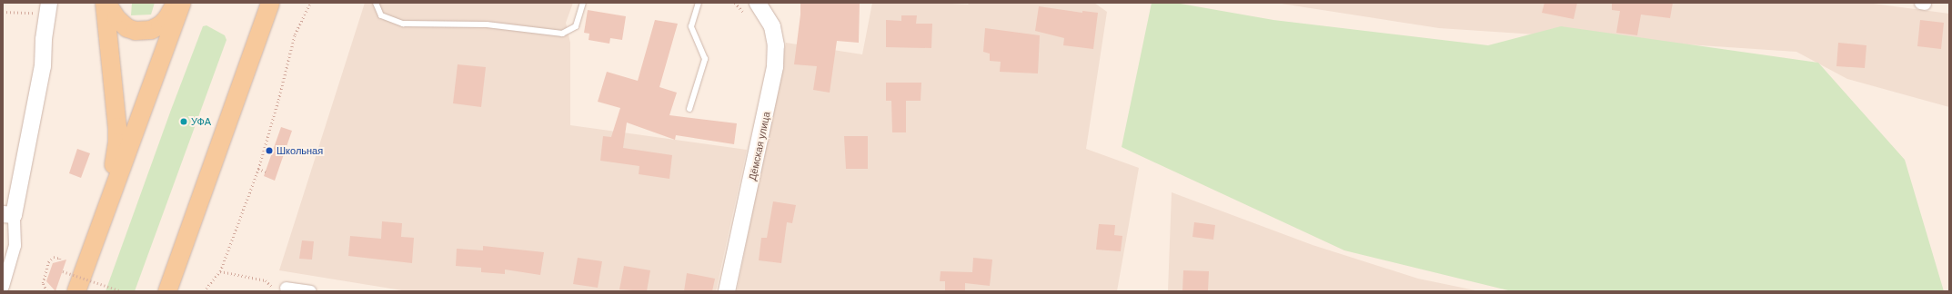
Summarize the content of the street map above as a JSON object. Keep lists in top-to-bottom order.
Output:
{
  "streets": {
    "street": ["Дёмская улица"]
  },
  "places": ["УФА", "Школьная"]
}
